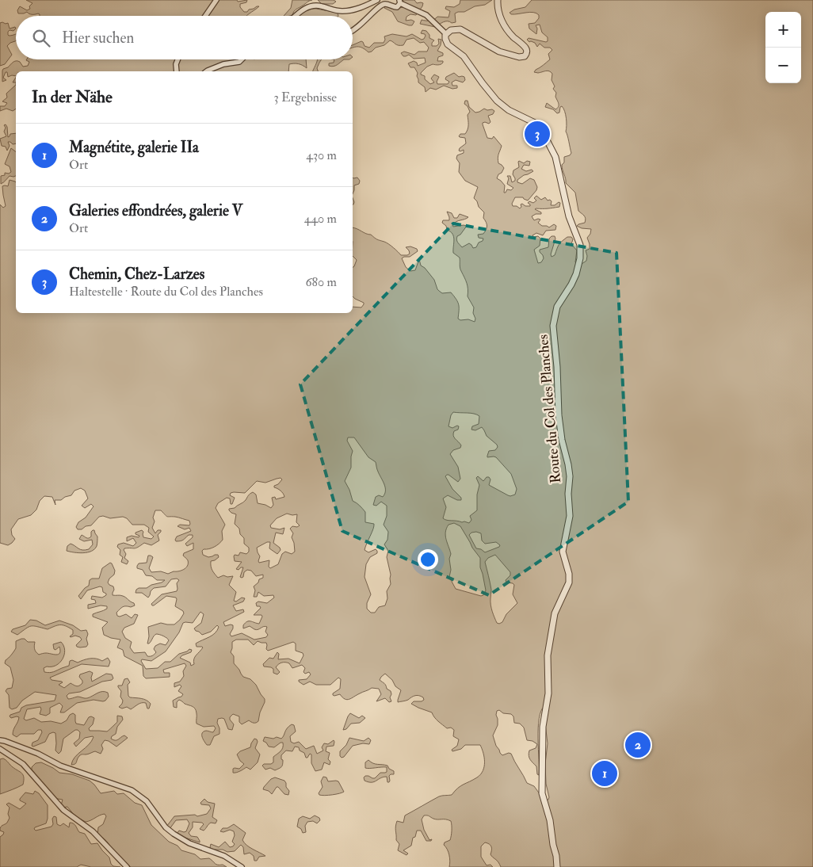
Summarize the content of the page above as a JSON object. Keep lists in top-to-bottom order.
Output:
{
  "streets": {
    "street": ["Route du Col des Planches"]
  },
  "page": {
    "map_buttons": ["+", "−"],
    "search": "Hier suchen",
    "heading": ["In der Nähe", "3 Ergebnisse"],
    "pins": ["3", "2", "1"],
    "list": [
      {
        "mark": "1",
        "name": "Magnétite, galerie IIa",
        "note": "Ort",
        "value": "430 m"
      },
      {
        "mark": "2",
        "name": "Galeries effondrées, galerie V",
        "note": "Ort",
        "value": "440 m"
      },
      {
        "mark": "3",
        "name": "Chemin, Chez-Larzes",
        "note": "Haltestelle · Route du Col des Planches",
        "value": "680 m"
      }
    ]
  }
}
